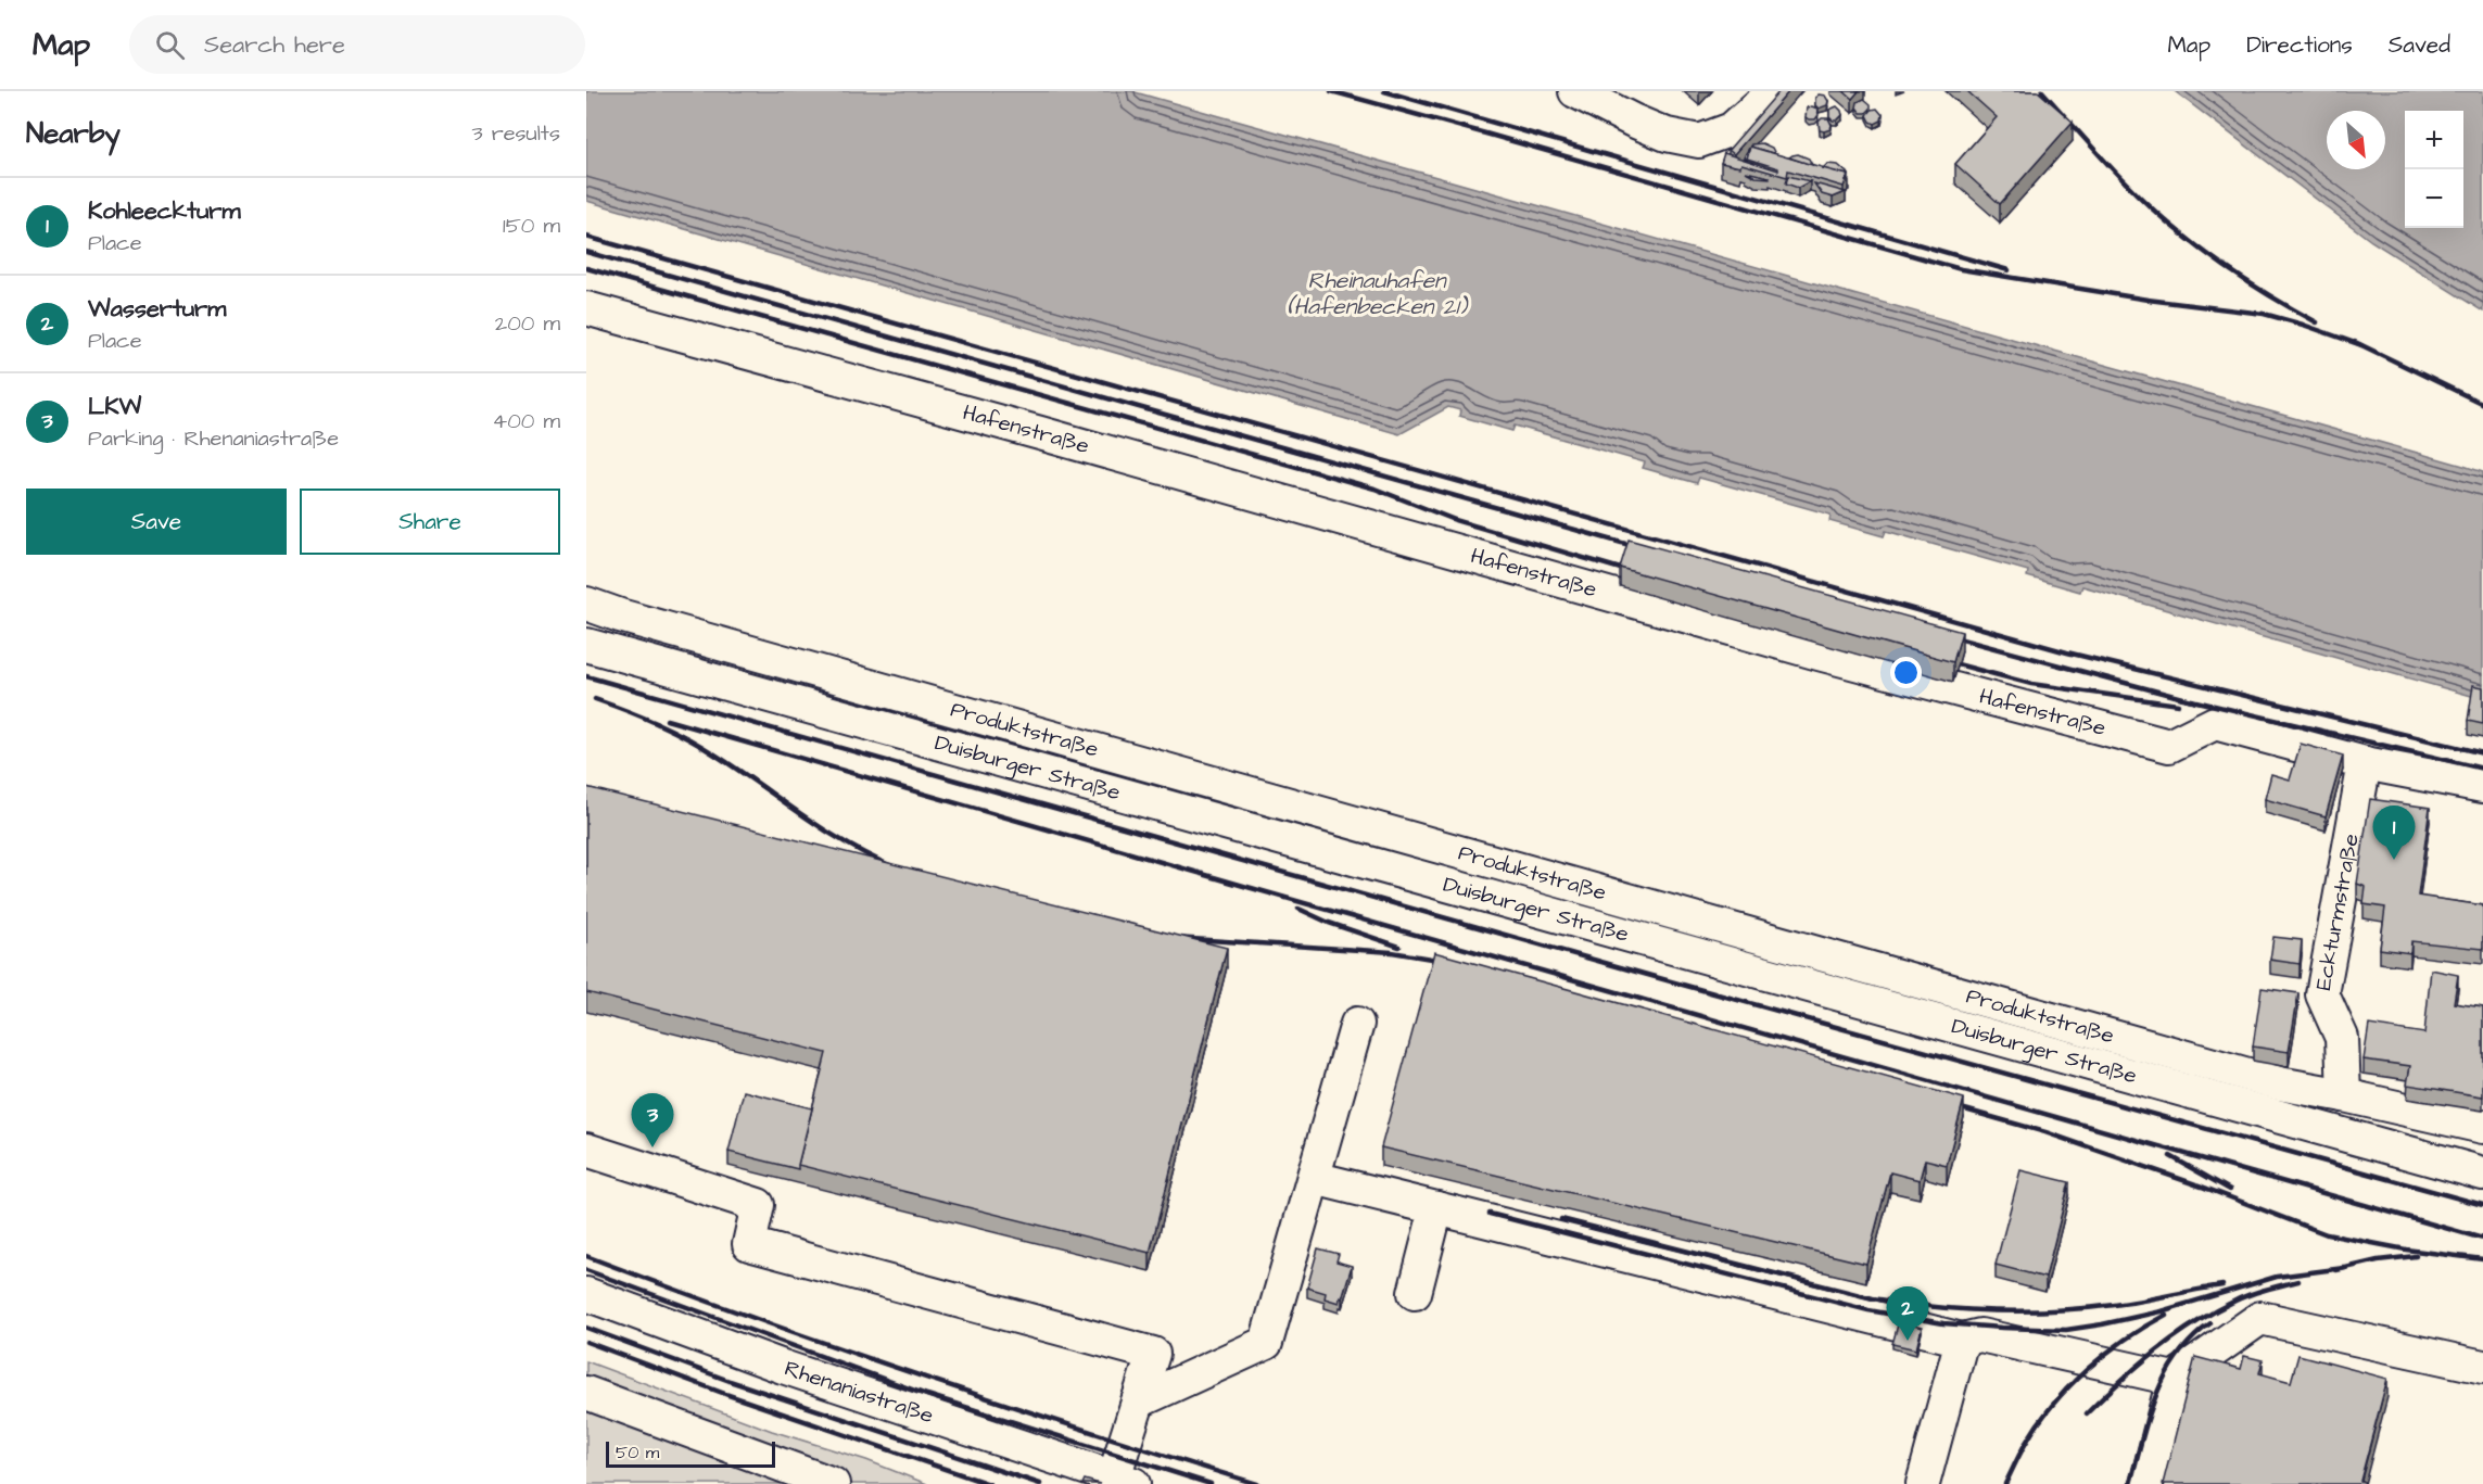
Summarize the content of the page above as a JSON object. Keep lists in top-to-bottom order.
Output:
{
  "streets": {
    "street": [
      "Hafenstraße",
      "Produktstraße",
      "Duisburger Straße",
      "Eckturmstraße",
      "Rhenaniastraße"
    ]
  },
  "crossings": [
    ["Hafenstraße", "Eckturmstraße"],
    ["Produktstraße", "Eckturmstraße"]
  ],
  "water": ["Rheinauhafen (Hafenbecken 21)"],
  "scale_bar": "50 m",
  "north": "bottom right",
  "page": {
    "header": "Map",
    "search": "Search here",
    "nav": ["Map", "Directions", "Saved"],
    "heading": ["Nearby", "3 results"],
    "map_buttons": ["+", "−"],
    "list": [
      {
        "mark": "1",
        "name": "Kohleeckturm",
        "note": "Place",
        "value": "150 m"
      },
      {
        "mark": "2",
        "name": "Wasserturm",
        "note": "Place",
        "value": "200 m"
      },
      {
        "mark": "3",
        "name": "LKW",
        "note": "Parking · Rhenaniastraße",
        "value": "400 m"
      }
    ],
    "buttons": ["Save", "Share"],
    "pins": ["1", "3", "2"],
    "scale": "50 m"
  }
}
